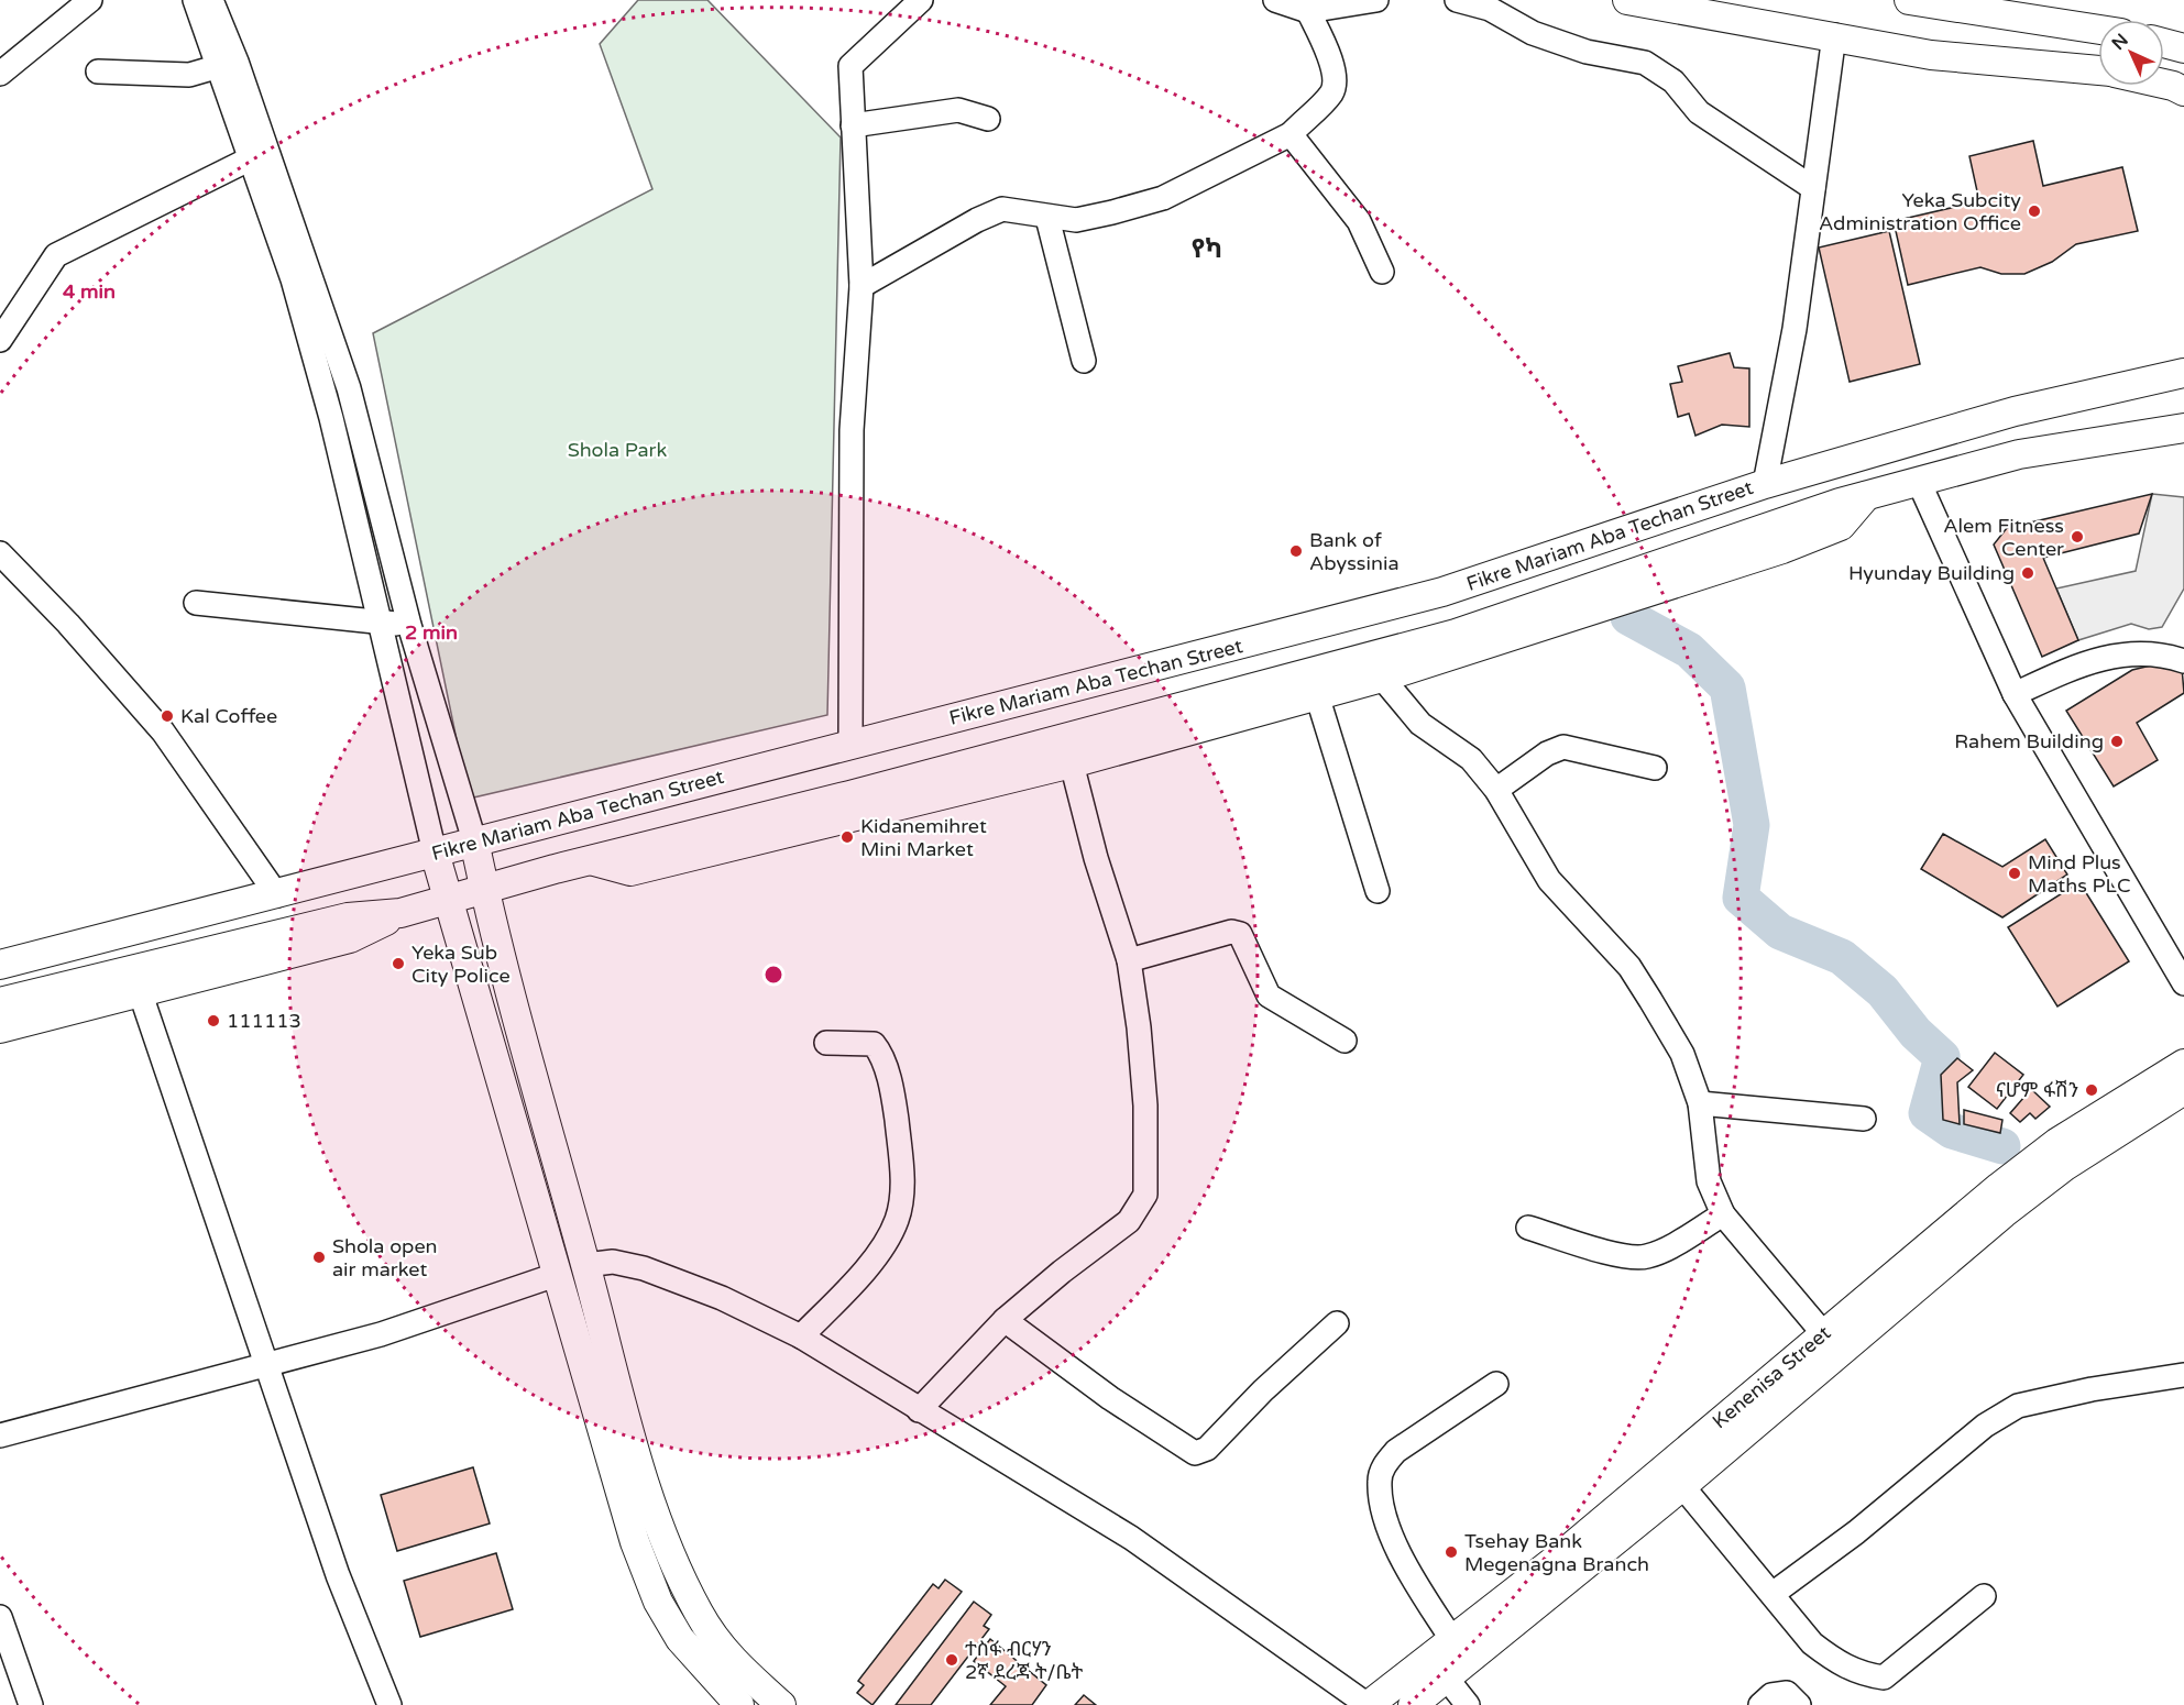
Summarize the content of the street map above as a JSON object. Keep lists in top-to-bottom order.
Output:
{
  "streets": {
    "main road": ["Fikre Mariam Aba Techan Street", "Kenenisa Street"]
  },
  "districts": ["የካ"],
  "parks": ["Shola Park"],
  "places": [
    "Yeka Subcity Administration Office",
    "Alem Fitness Center",
    "Bank of Abyssinia",
    "Hyunday Building",
    "Kal Coffee",
    "Rahem Building",
    "Kidanemihret Mini Market",
    "Mind Plus Maths PLC",
    "Yeka Sub City Police",
    "111113",
    "ናሆም ፋሽን",
    "Shola open air market",
    "Tsehay Bank Megenagna Branch",
    "ተስፋ ብርሃን 2ኛ ደረጃ ት/ቤት"
  ],
  "north": "top left",
  "rings": ["4 min", "2 min"]
}
